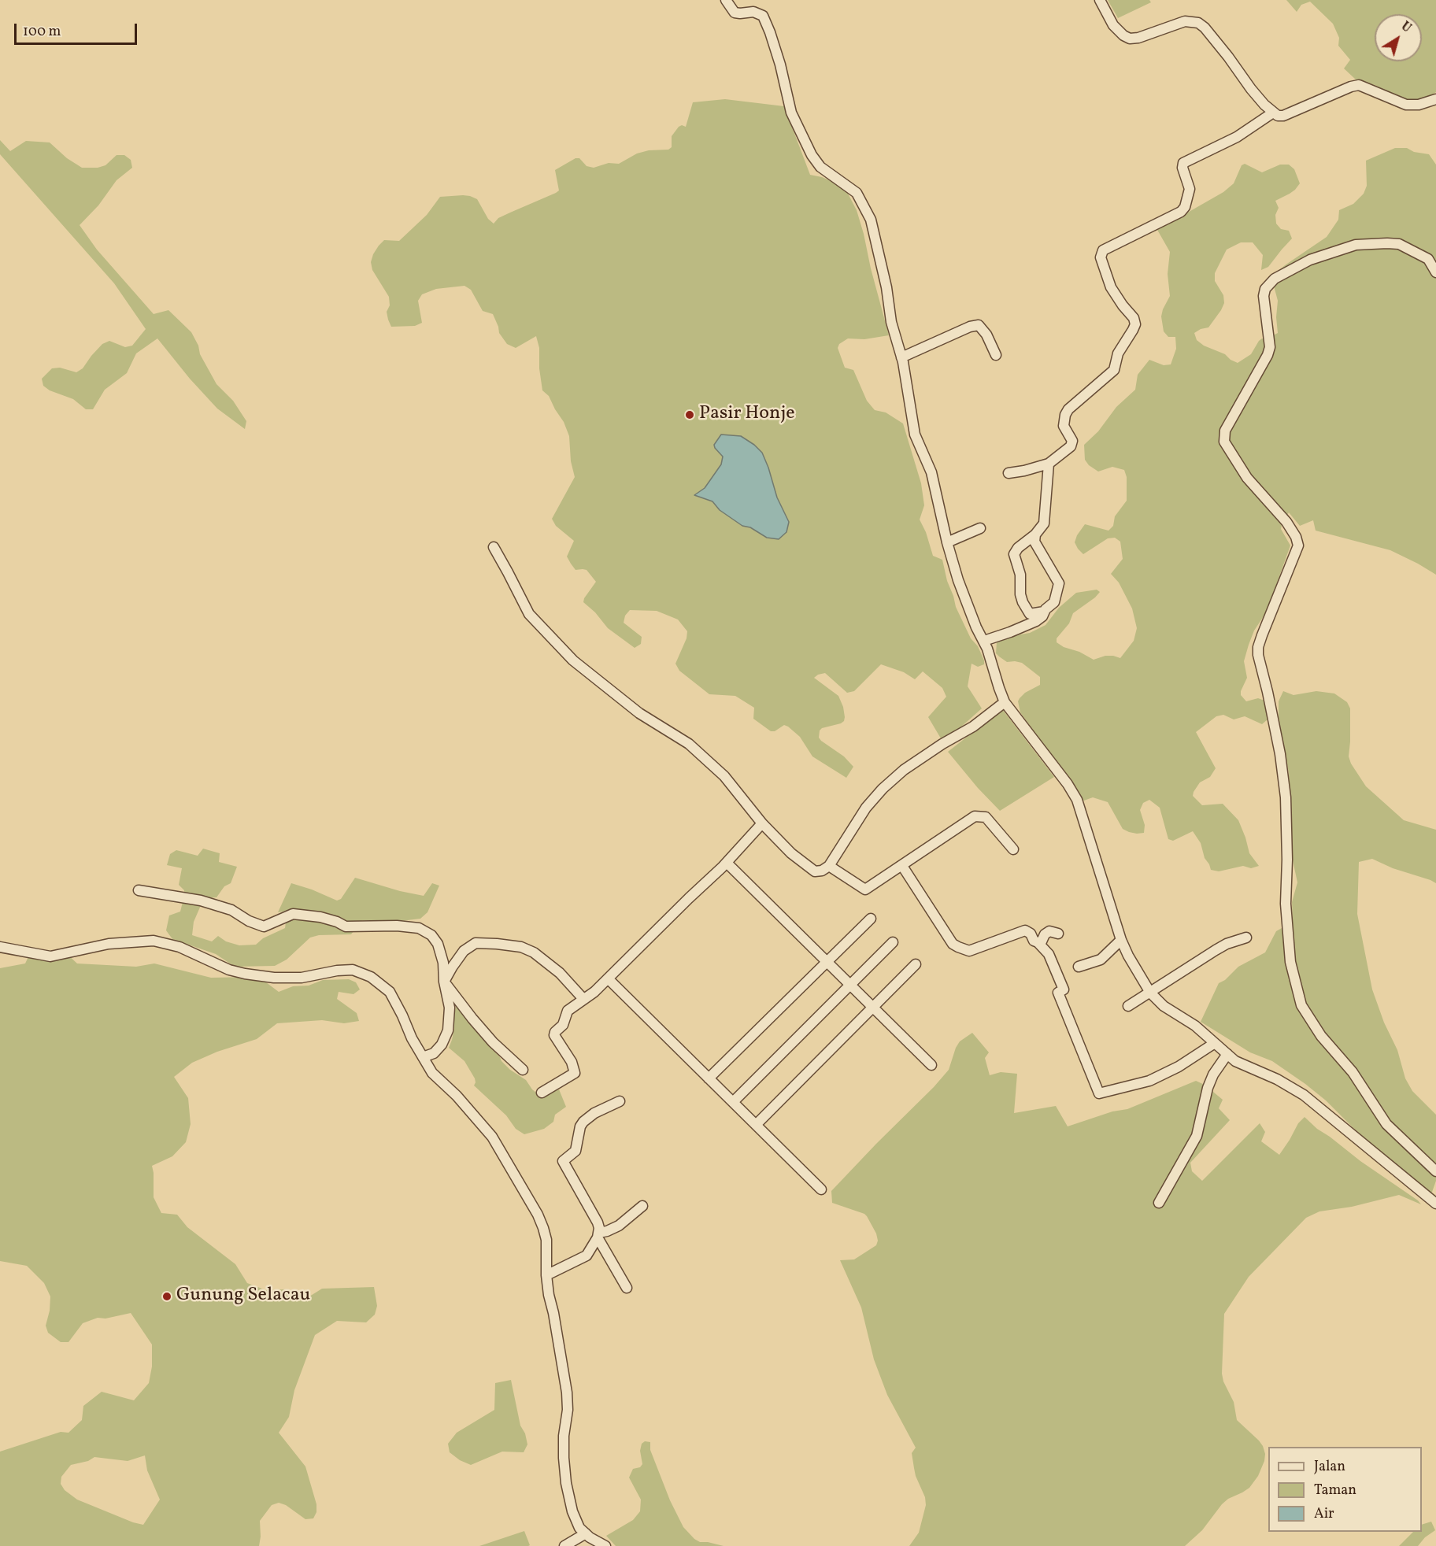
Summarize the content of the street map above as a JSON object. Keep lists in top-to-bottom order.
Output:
{
  "places": ["Pasir Honje", "Gunung Selacau"],
  "legend": ["Jalan", "Taman", "Air"],
  "scale_bar": "100 m",
  "north": "top right"
}
